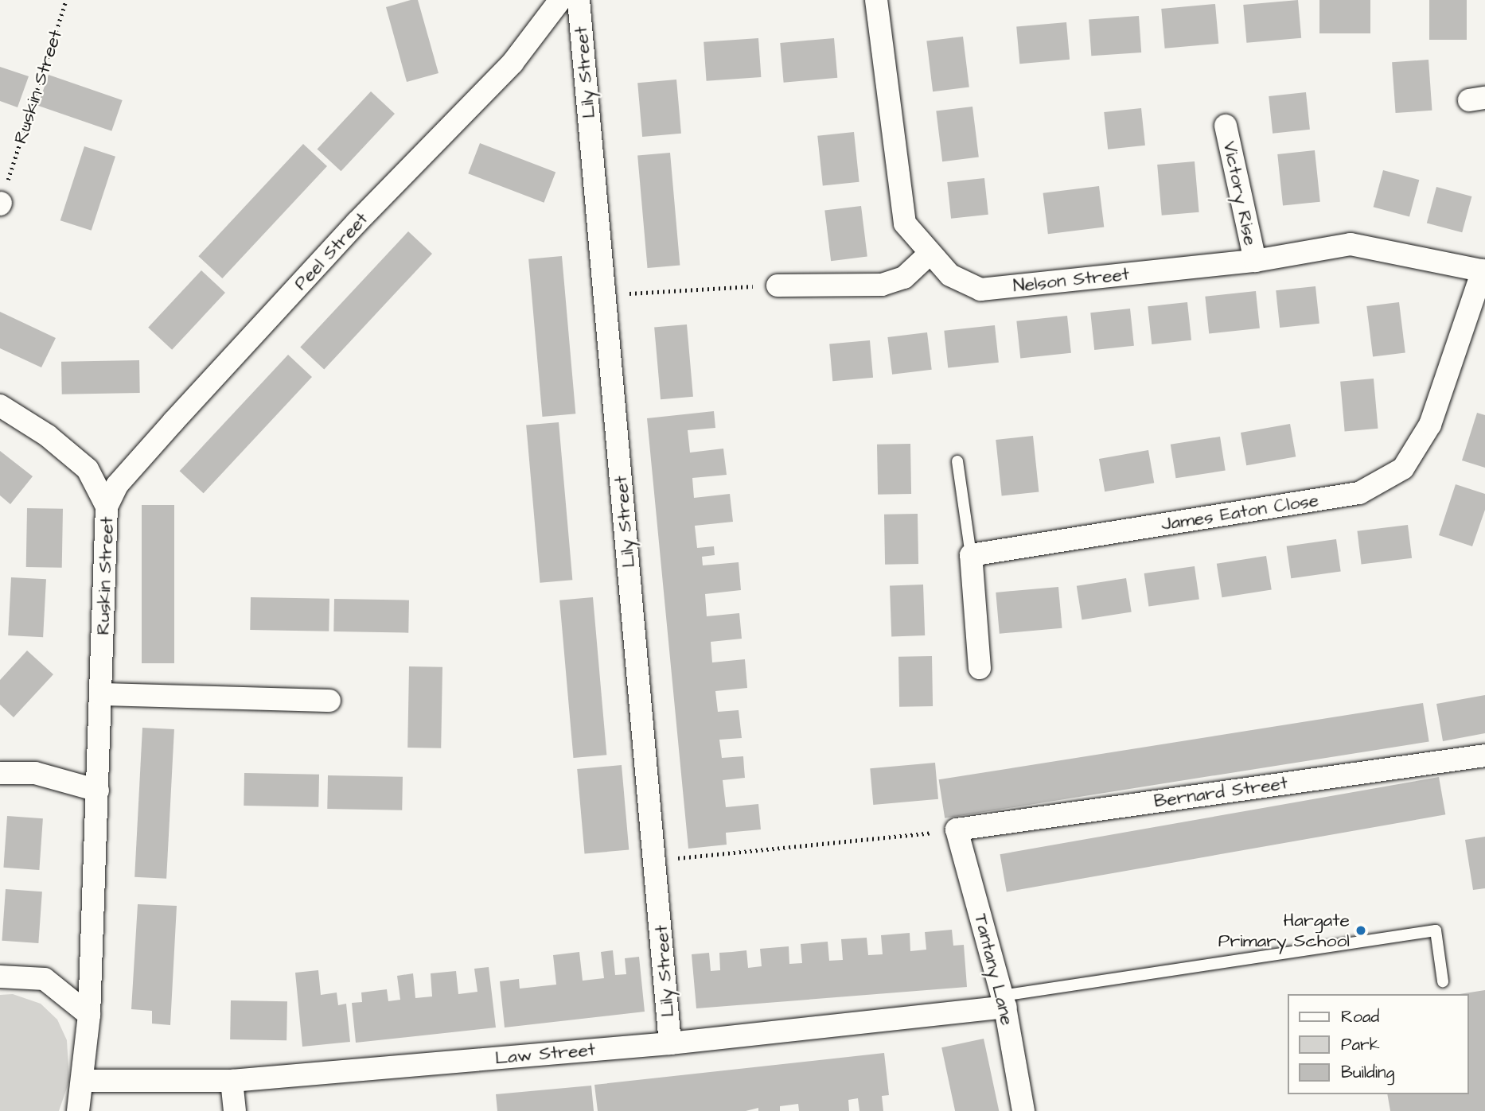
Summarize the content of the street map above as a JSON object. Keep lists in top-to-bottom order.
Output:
{
  "streets": {
    "street": [
      "Lily Street",
      "Ruskin Street",
      "Victory Rise",
      "Peel Street",
      "Nelson Street",
      "James Eaton Close",
      "Bernard Street",
      "Tantany Lane",
      "Law Street"
    ]
  },
  "crossings": [
    ["Lily Street", "Law Street"],
    ["Ruskin Street", "Peel Street"],
    ["Ruskin Street", "Law Street"],
    ["Victory Rise", "Nelson Street"],
    ["Nelson Street", "James Eaton Close"],
    ["Bernard Street", "Tantany Lane"],
    ["Tantany Lane", "Law Street"]
  ],
  "places": ["Hargate Primary School"],
  "legend": ["Road", "Park", "Building"]
}
